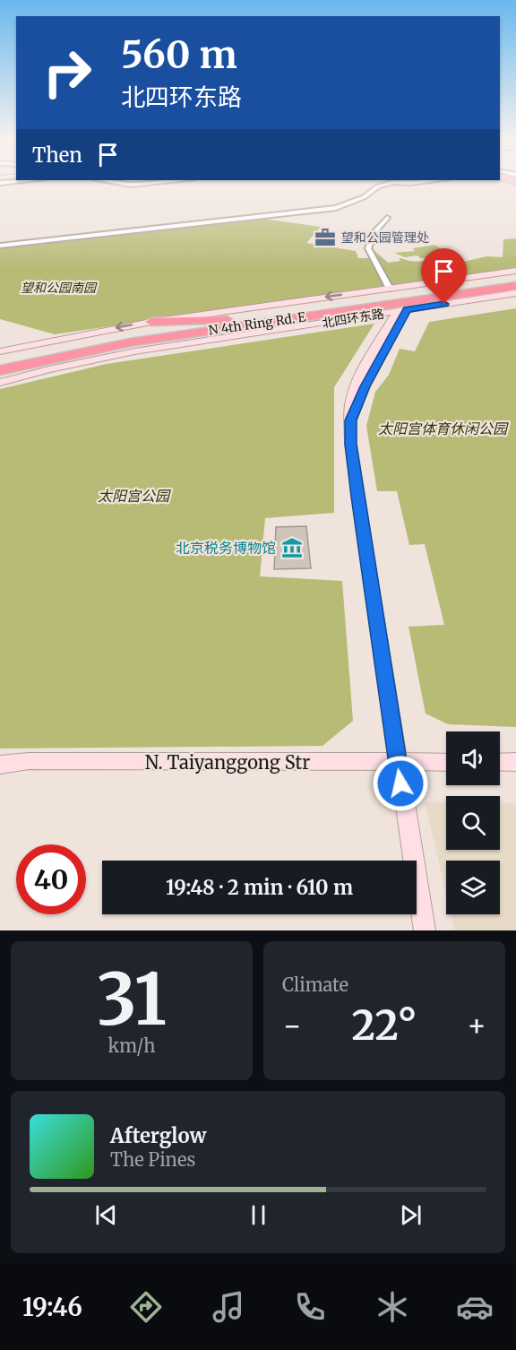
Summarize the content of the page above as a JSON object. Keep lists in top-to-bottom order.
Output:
{
  "streets": {
    "highway": ["N 4th Ring Rd. E"],
    "street": ["北四环东路", "N. Taiyanggong Str"]
  },
  "parks": ["望和公园南园", "太阳宫体育休闲公园", "太阳宫公园"],
  "places": {
    "office": ["望和公园管理处"],
    "museum": ["北京税务博物馆"]
  },
  "page": {
    "turn": ["560 m", "北四环东路"],
    "then": "Then",
    "limit": "40",
    "trip": "19:48 · 2 min · 610 m",
    "tile": [
      ["31", "km/h"],
      "Climate"
    ],
    "heat": ["−", "22°", "+"],
    "song": ["Afterglow", "The Pines"],
    "tabs": "19:46"
  }
}
